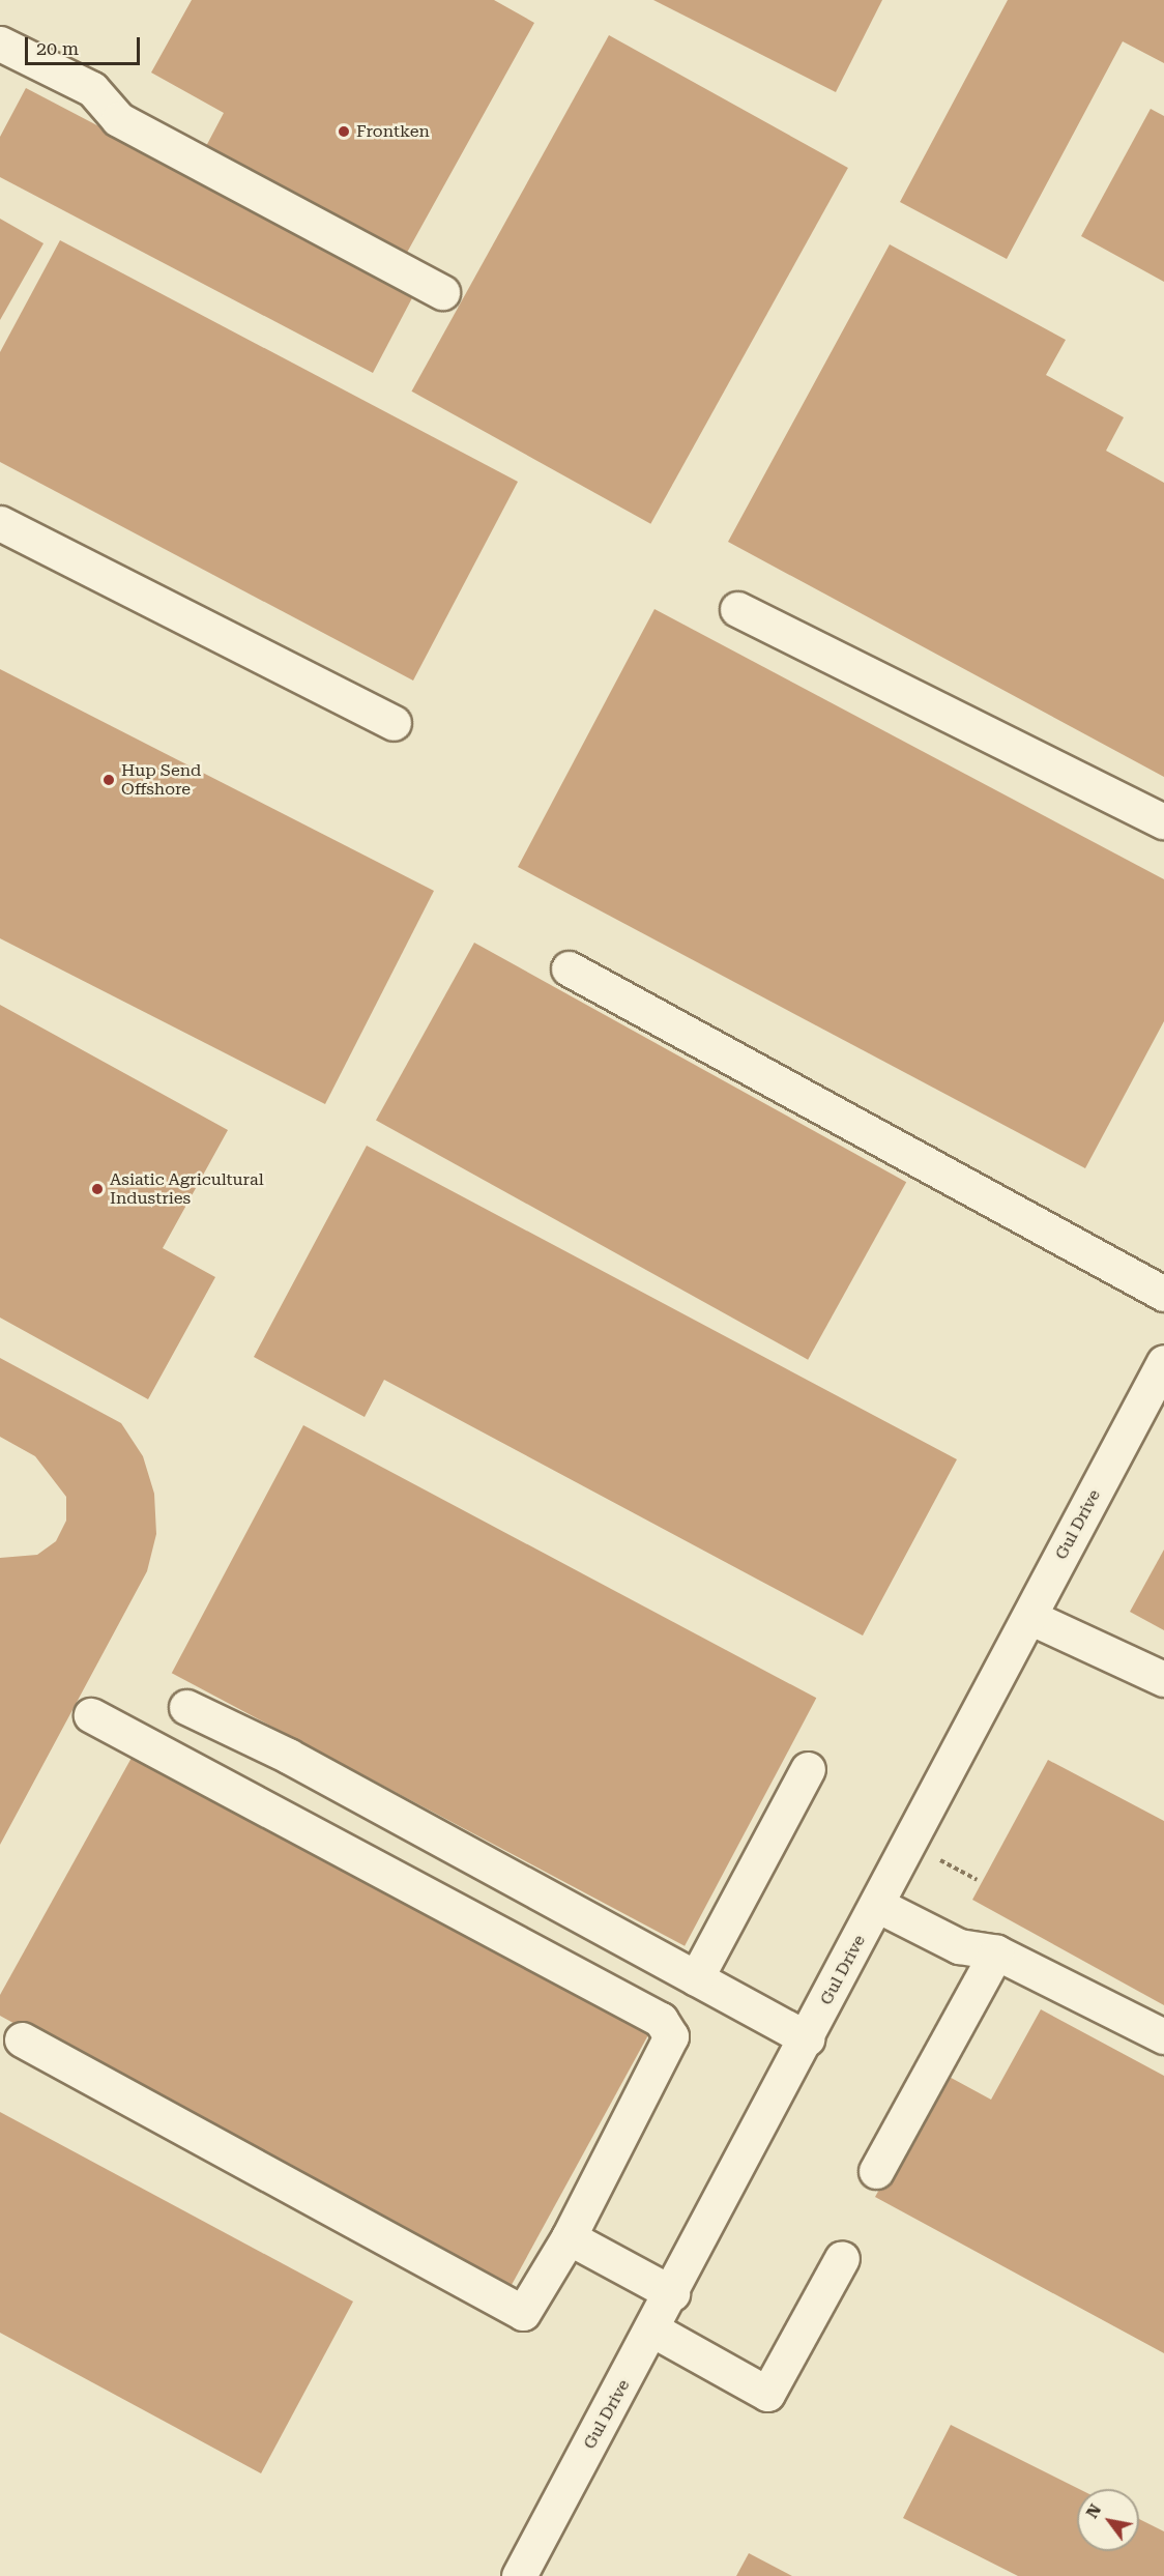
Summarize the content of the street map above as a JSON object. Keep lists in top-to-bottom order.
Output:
{
  "streets": {
    "street": ["Gul Drive"]
  },
  "places": ["Frontken", "Hup Send Offshore", "Asiatic Agricultural Industries"],
  "scale_bar": "20 m",
  "north": "top left"
}
